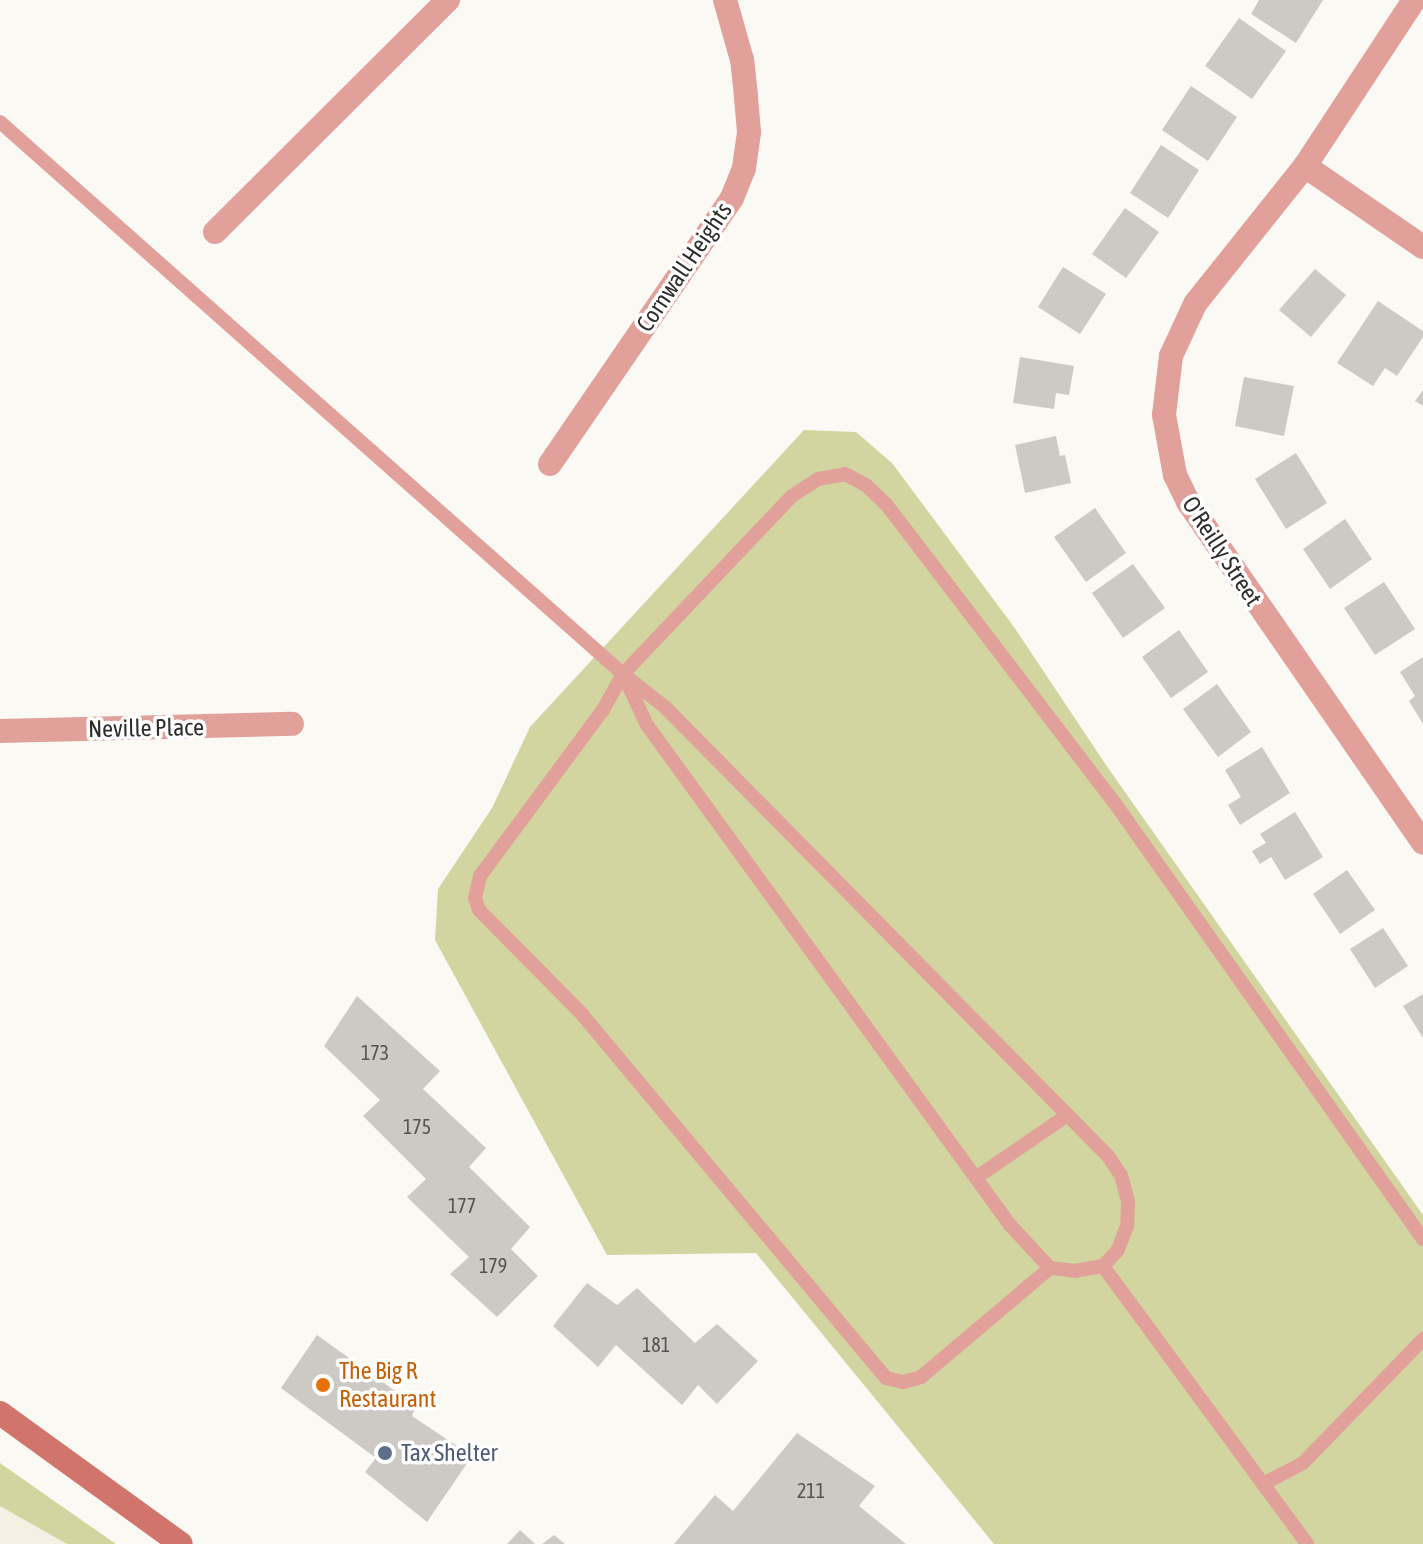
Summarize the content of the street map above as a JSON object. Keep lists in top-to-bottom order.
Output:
{
  "streets": {
    "street": ["Cornwall Heights", "O'Reilly Street", "Neville Place"]
  },
  "places": ["The Big R Restaurant", "Tax Shelter"],
  "house_numbers": [
    "173",
    "175",
    "177",
    "179",
    "181",
    "211"
  ]
}
